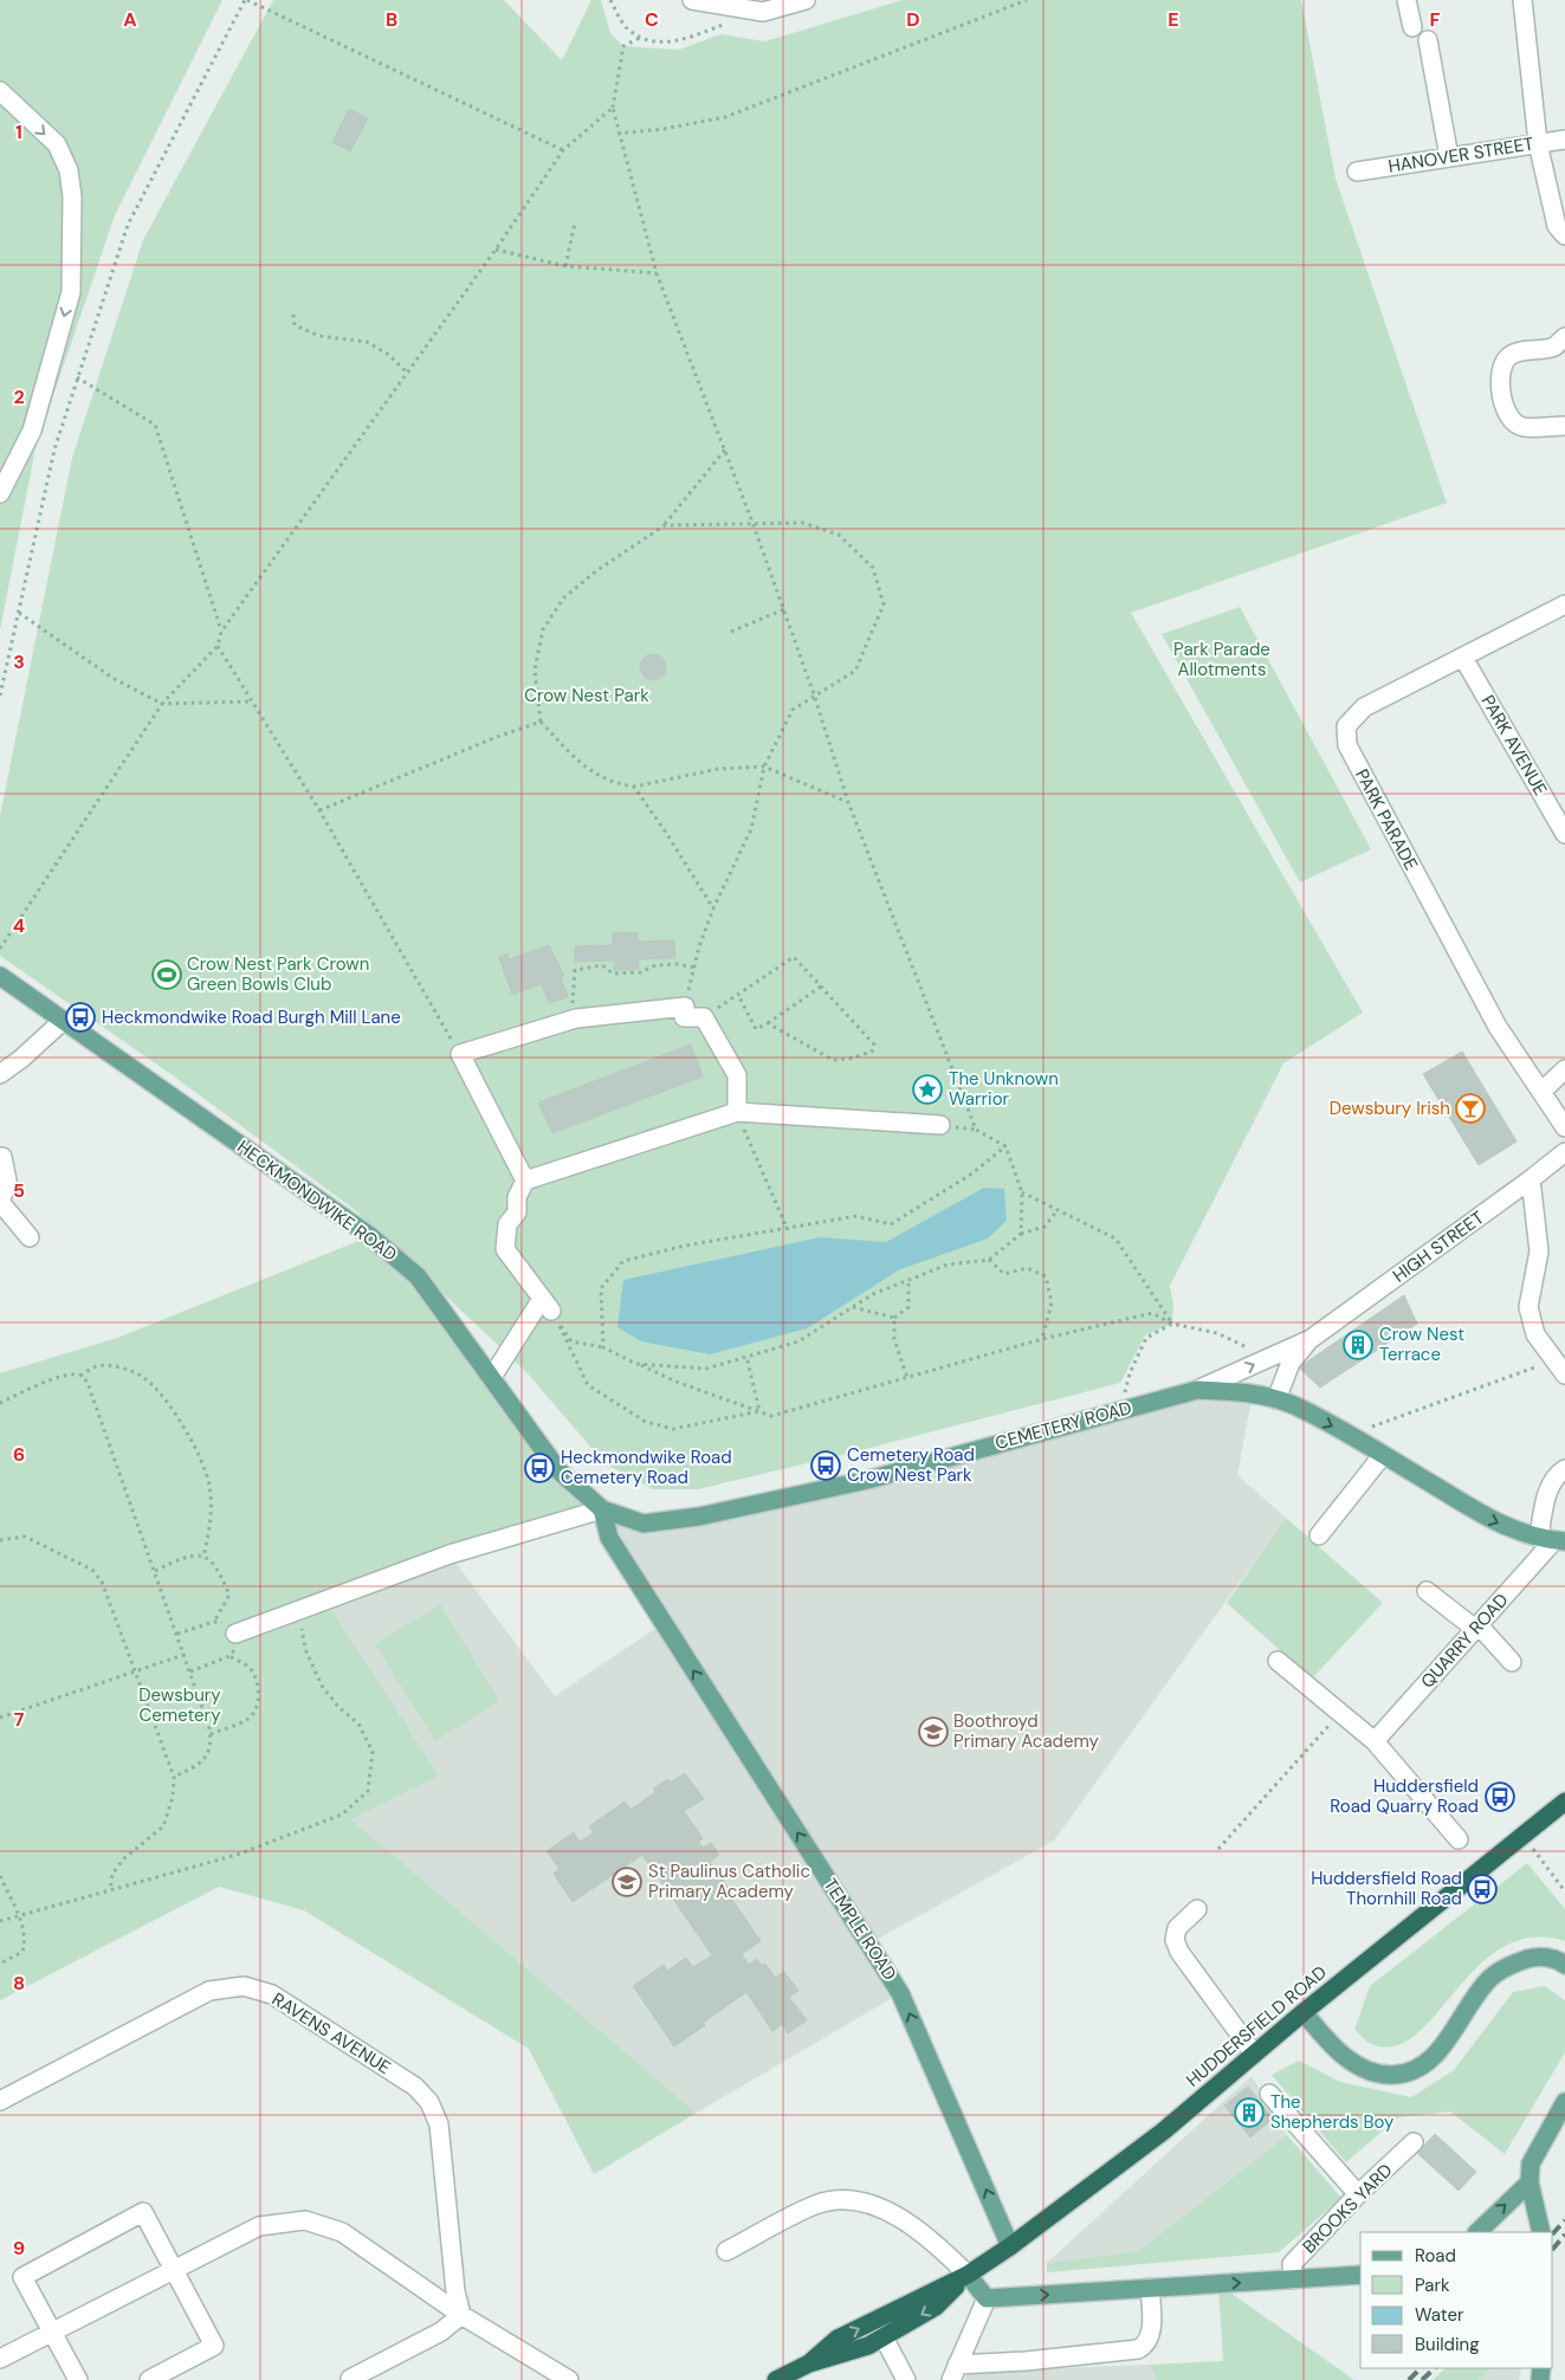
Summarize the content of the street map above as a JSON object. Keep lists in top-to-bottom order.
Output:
{
  "streets": {
    "highway": ["HUDDERSFIELD ROAD"],
    "main road": ["HECKMONDWIKE ROAD", "CEMETERY ROAD", "TEMPLE ROAD"],
    "street": [
      "HANOVER STREET",
      "PARK AVENUE",
      "PARK PARADE",
      "HIGH STREET",
      "QUARRY ROAD",
      "RAVENS AVENUE",
      "BROOKS YARD"
    ]
  },
  "crossings": [
    ["PARK AVENUE", "PARK PARADE"],
    ["HECKMONDWIKE ROAD", "CEMETERY ROAD"],
    ["HECKMONDWIKE ROAD", "TEMPLE ROAD"],
    ["HIGH STREET", "CEMETERY ROAD"],
    ["CEMETERY ROAD", "QUARRY ROAD"],
    ["CEMETERY ROAD", "TEMPLE ROAD"],
    ["TEMPLE ROAD", "HUDDERSFIELD ROAD"]
  ],
  "one_way": ["TEMPLE ROAD"],
  "parks": ["Park Parade Allotments", "Crow Nest Park", "Dewsbury Cemetery"],
  "places": {
    "sports": ["Crow Nest Park Crown Green Bowls Club"],
    "bus stop": [
      "Heckmondwike Road Burgh Mill Lane",
      "Cemetery Road Crow Nest Park",
      "Heckmondwike Road Cemetery Road",
      "Huddersfield Road Quarry Road",
      "Huddersfield Road Thornhill Road"
    ],
    "place": ["The Unknown Warrior"],
    "bar": ["Dewsbury Irish"],
    "building": ["Crow Nest Terrace", "The Shepherds Boy"],
    "school or university": ["Boothroyd Primary Academy", "St Paulinus Catholic Primary Academy"]
  },
  "legend": [
    "Road",
    "Park",
    "Water",
    "Building"
  ],
  "grid": {
    "columns": [
      "A",
      "B",
      "C",
      "D",
      "E",
      "F"
    ],
    "rows": [
      "1",
      "2",
      "3",
      "4",
      "5",
      "6",
      "7",
      "8",
      "9"
    ]
  }
}
